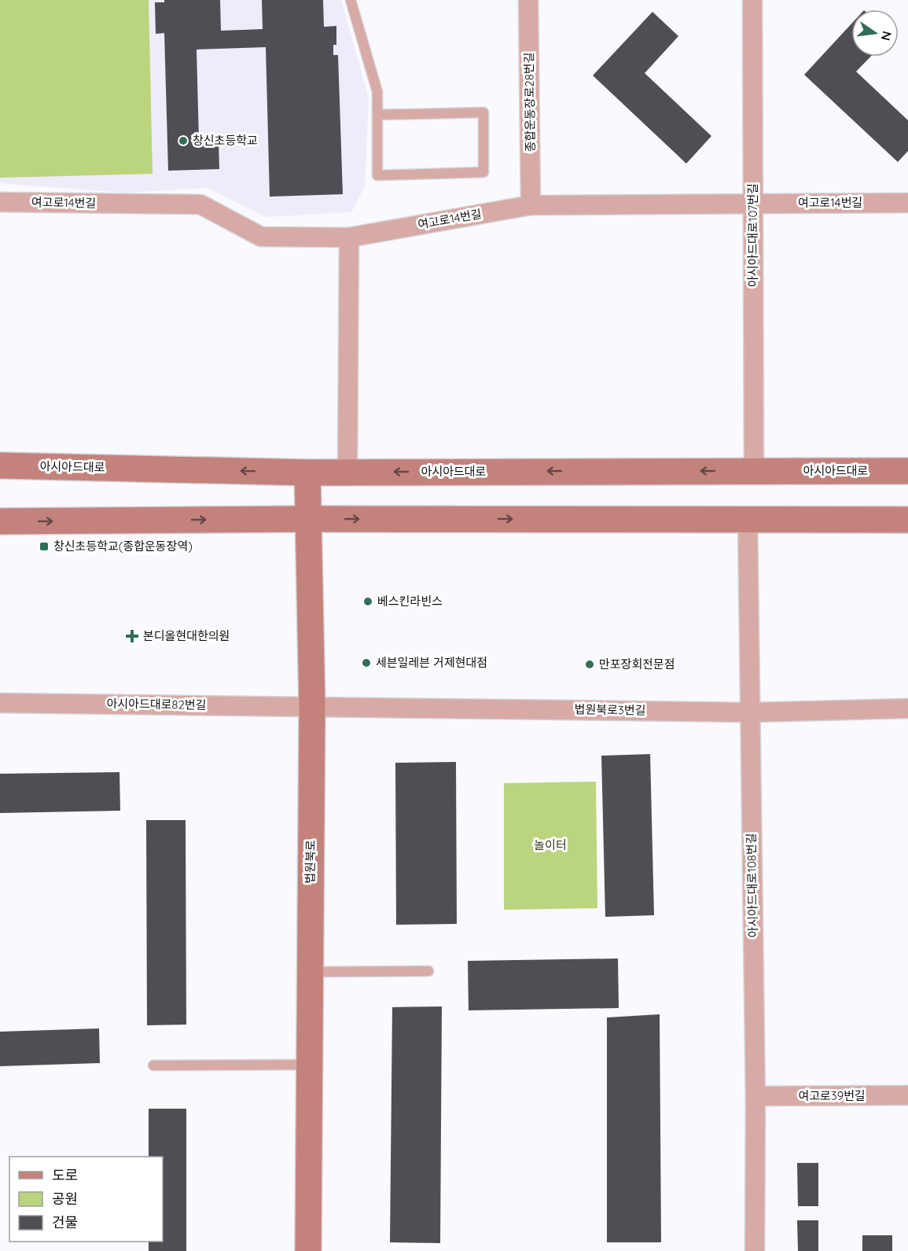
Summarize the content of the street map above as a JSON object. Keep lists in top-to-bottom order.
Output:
{
  "streets": {
    "main road": ["아시아드대로", "법원북로"],
    "street": [
      "종합운동장로28번길",
      "여고로14번길",
      "아시아드대로107번길",
      "아시아드대로82번길",
      "법원북로3번길",
      "아시아드대로108번길",
      "여고로39번길"
    ]
  },
  "crossings": [
    ["종합운동장로28번길", "여고로14번길"],
    ["여고로14번길", "아시아드대로107번길"],
    ["아시아드대로107번길", "아시아드대로"],
    ["아시아드대로", "법원북로"],
    ["아시아드대로82번길", "법원북로3번길"],
    ["아시아드대로82번길", "법원북로"],
    ["법원북로3번길", "법원북로"],
    ["법원북로3번길", "아시아드대로108번길"],
    ["아시아드대로108번길", "여고로39번길"]
  ],
  "parks": ["놀이터"],
  "places": {
    "other": [
      "창신초등학교",
      "베스킨라빈스",
      "세븐일레븐 거제현대점",
      "만포장회전문점"
    ],
    "transit": ["창신초등학교(종합운동장역)"],
    "health": ["본디올현대한의원"]
  },
  "legend": ["도로", "공원", "건물"],
  "north": "right"
}
